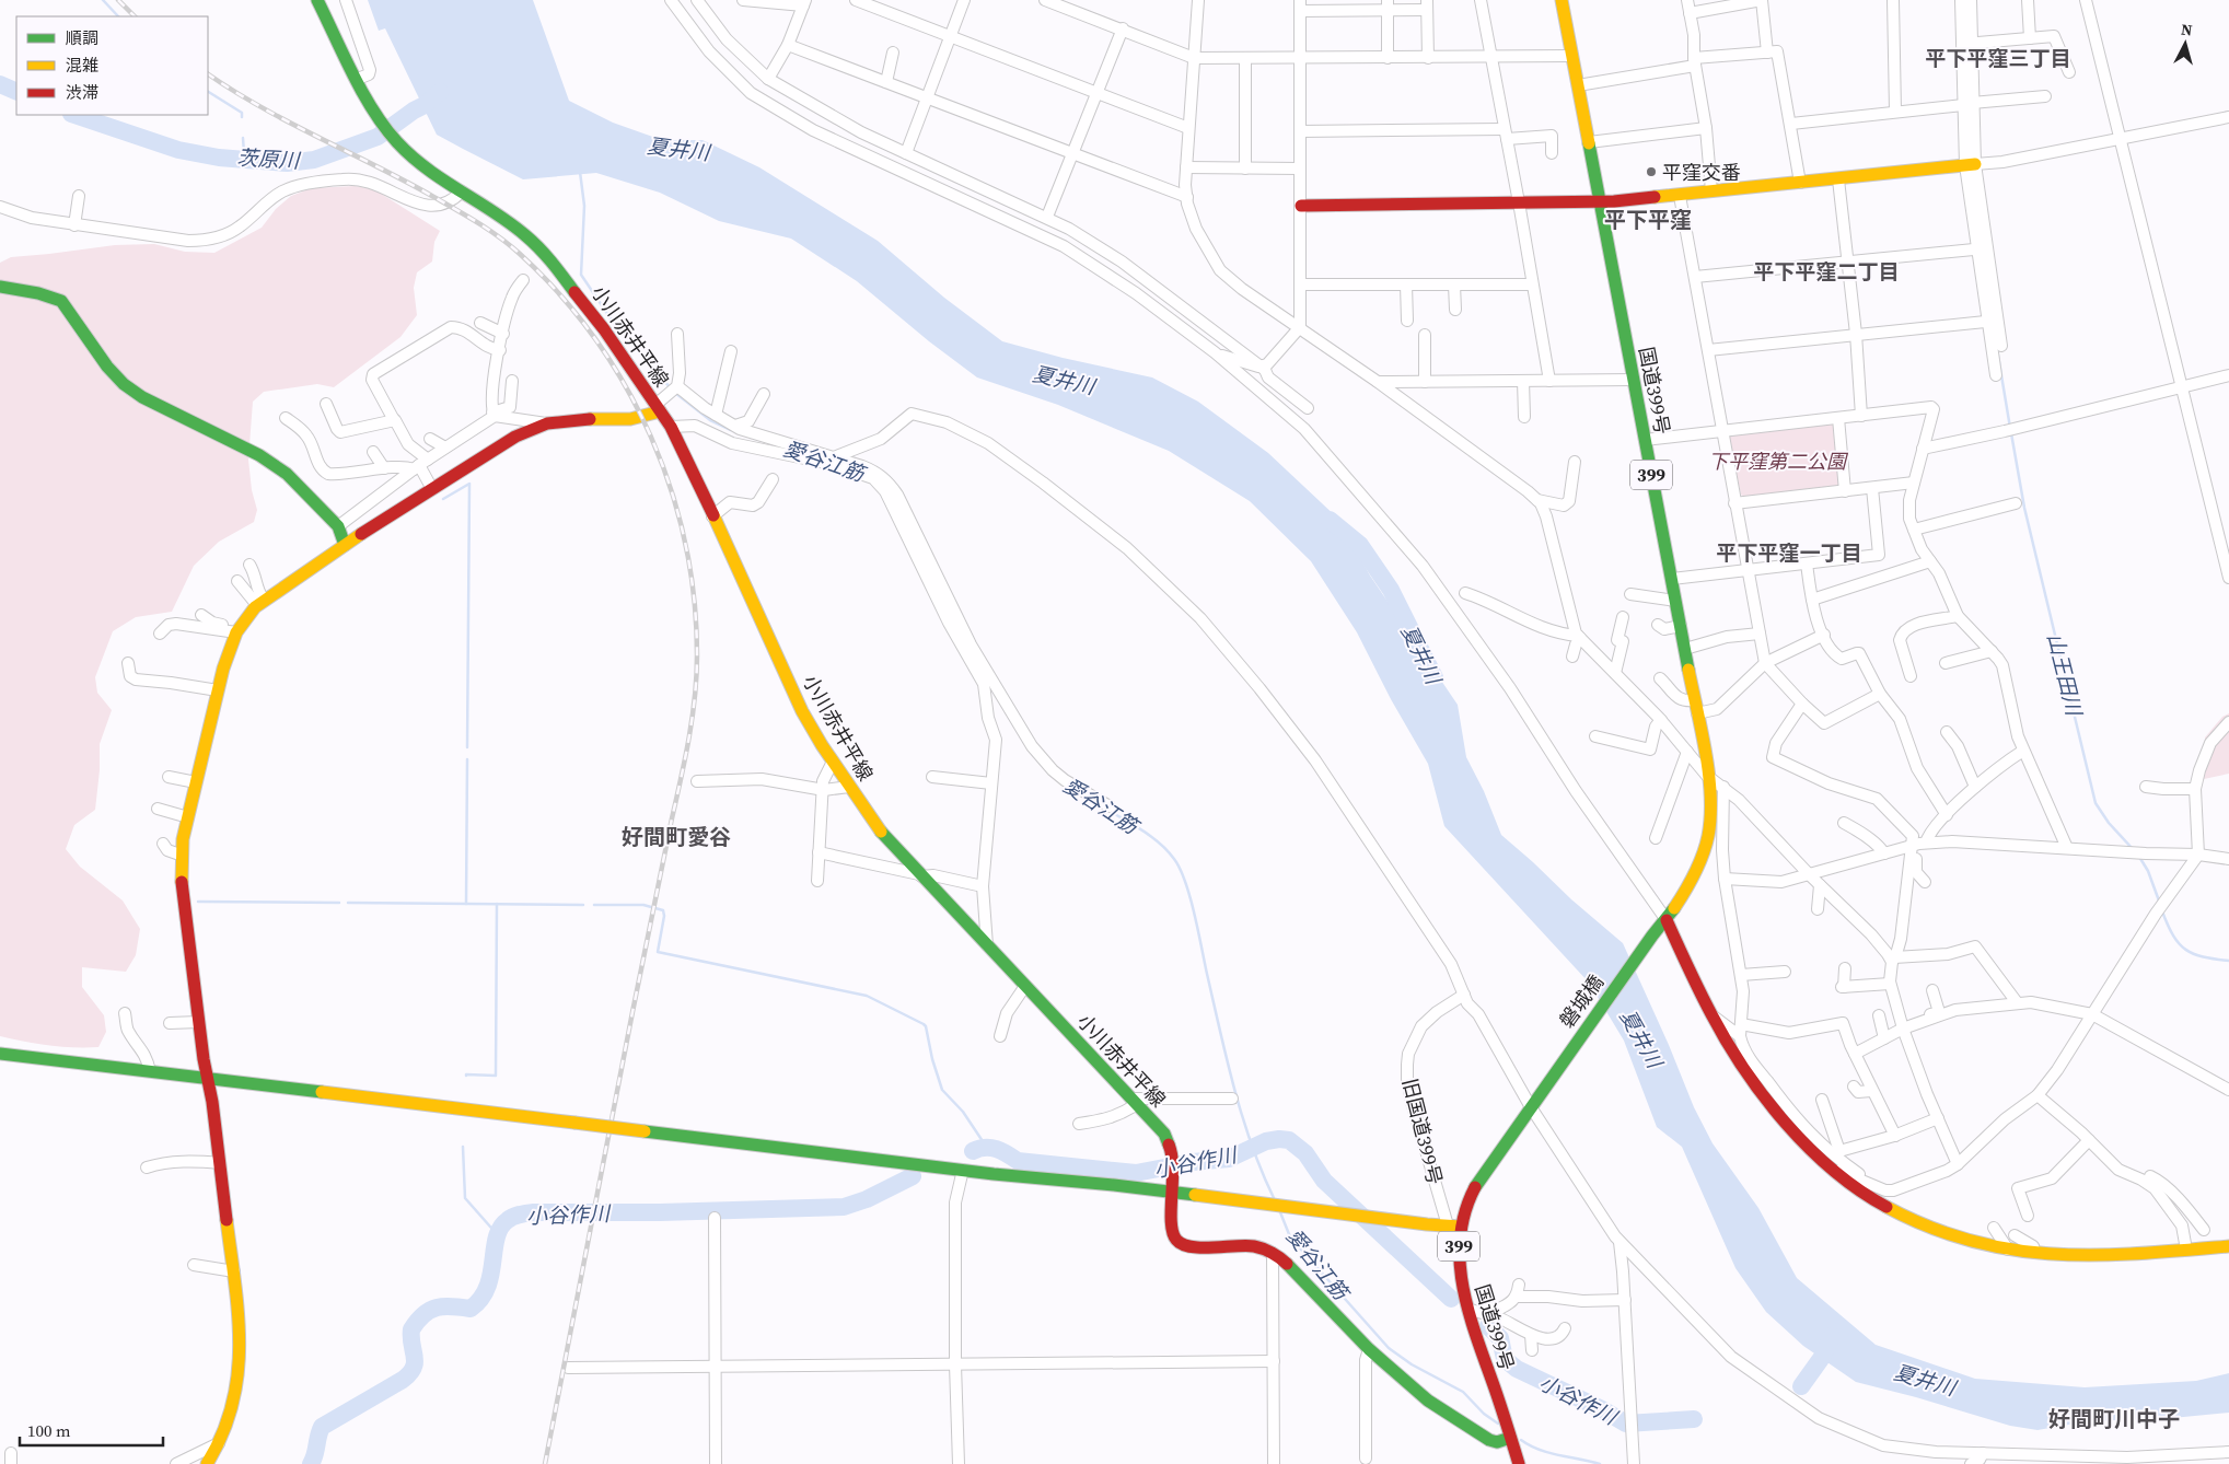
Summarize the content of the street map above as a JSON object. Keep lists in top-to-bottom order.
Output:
{
  "streets": {
    "main road": [
      "小川赤井平線",
      "国道399号",
      "399",
      "磐城橋"
    ],
    "street": ["旧国道399号"]
  },
  "crossings": [
    ["国道399号", "磐城橋"],
    ["国道399号", "旧国道399号"]
  ],
  "districts": [
    "平下平窪三丁目",
    "平下平窪",
    "平下平窪二丁目",
    "平下平窪一丁目",
    "好間町愛谷",
    "好間町川中子"
  ],
  "water": [
    "夏井川",
    "茨原川",
    "愛谷江筋",
    "山王田川",
    "小谷作川"
  ],
  "parks": ["下平窪第二公園"],
  "places": ["平窪交番"],
  "legend": ["順調", "混雑", "渋滞"],
  "scale_bar": "100 m",
  "north": "top"
}
